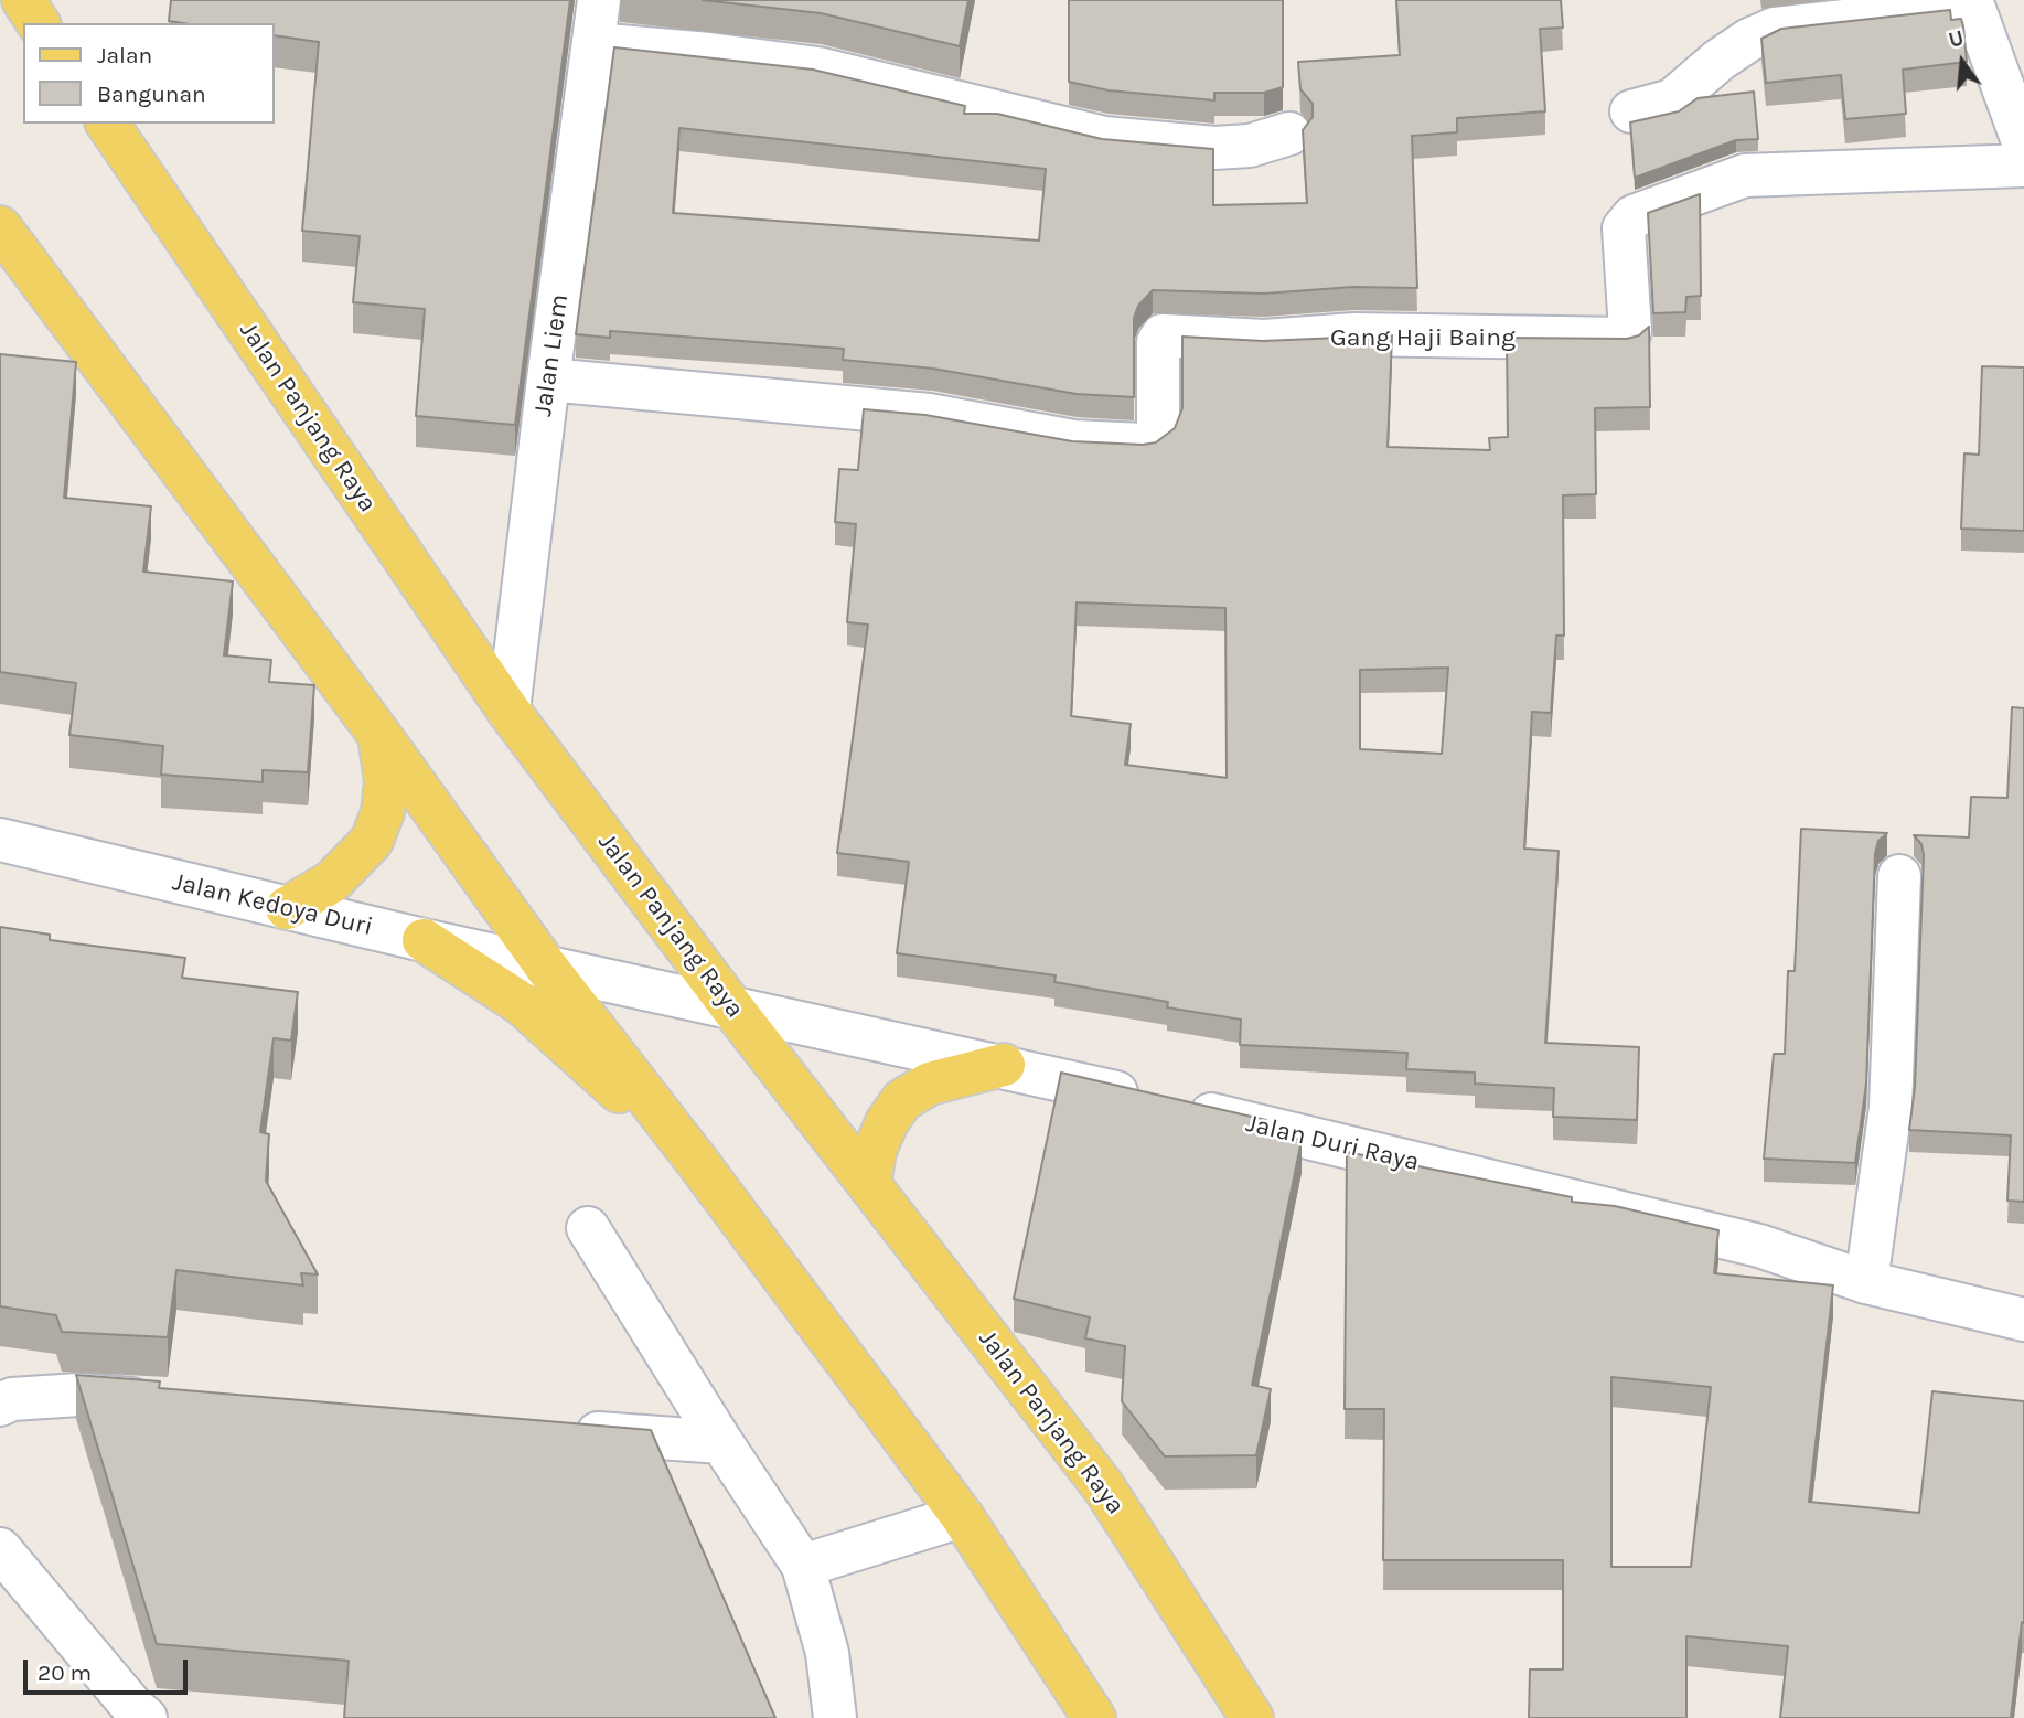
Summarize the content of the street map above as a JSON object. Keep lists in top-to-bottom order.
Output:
{
  "streets": {
    "main road": ["Jalan Panjang Raya"],
    "street": [
      "Gang Haji Baing",
      "Jalan Liem",
      "Jalan Kedoya Duri",
      "Jalan Duri Raya"
    ]
  },
  "crossings": [
    ["Gang Haji Baing", "Jalan Liem"],
    ["Jalan Liem", "Jalan Panjang Raya"],
    ["Jalan Panjang Raya", "Jalan Duri Raya"],
    ["Jalan Kedoya Duri", "Jalan Duri Raya"]
  ],
  "legend": ["Jalan", "Bangunan"],
  "scale_bar": "20 m",
  "north": "top"
}
